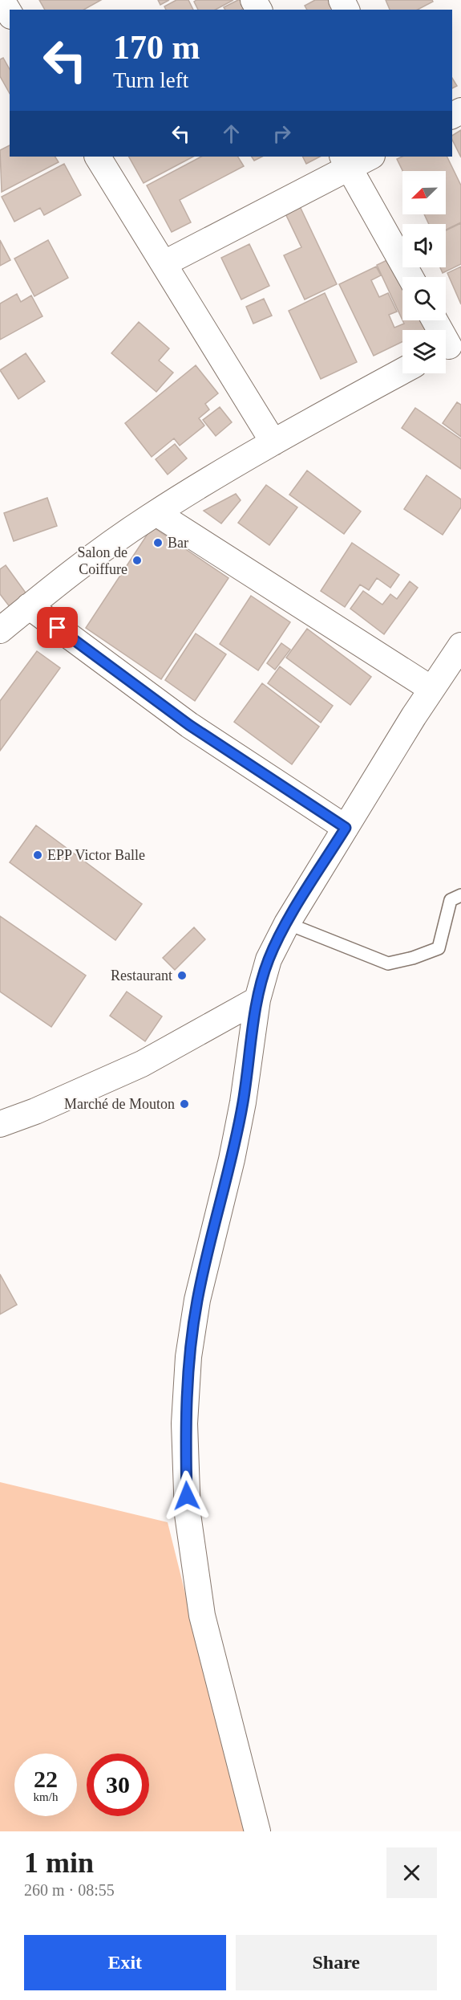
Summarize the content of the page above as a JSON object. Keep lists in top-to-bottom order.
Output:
{
  "places": [
    "Bar",
    "Salon de Coiffure",
    "EPP Victor Balle",
    "Restaurant",
    "Marché de Mouton"
  ],
  "north": "bottom left",
  "page": {
    "turn": ["170 m", "Turn left"],
    "speed": "22 km/h",
    "limit": "30",
    "heading": ["1 min", "260 m · 08:55"],
    "buttons": ["Exit", "Share"]
  }
}
